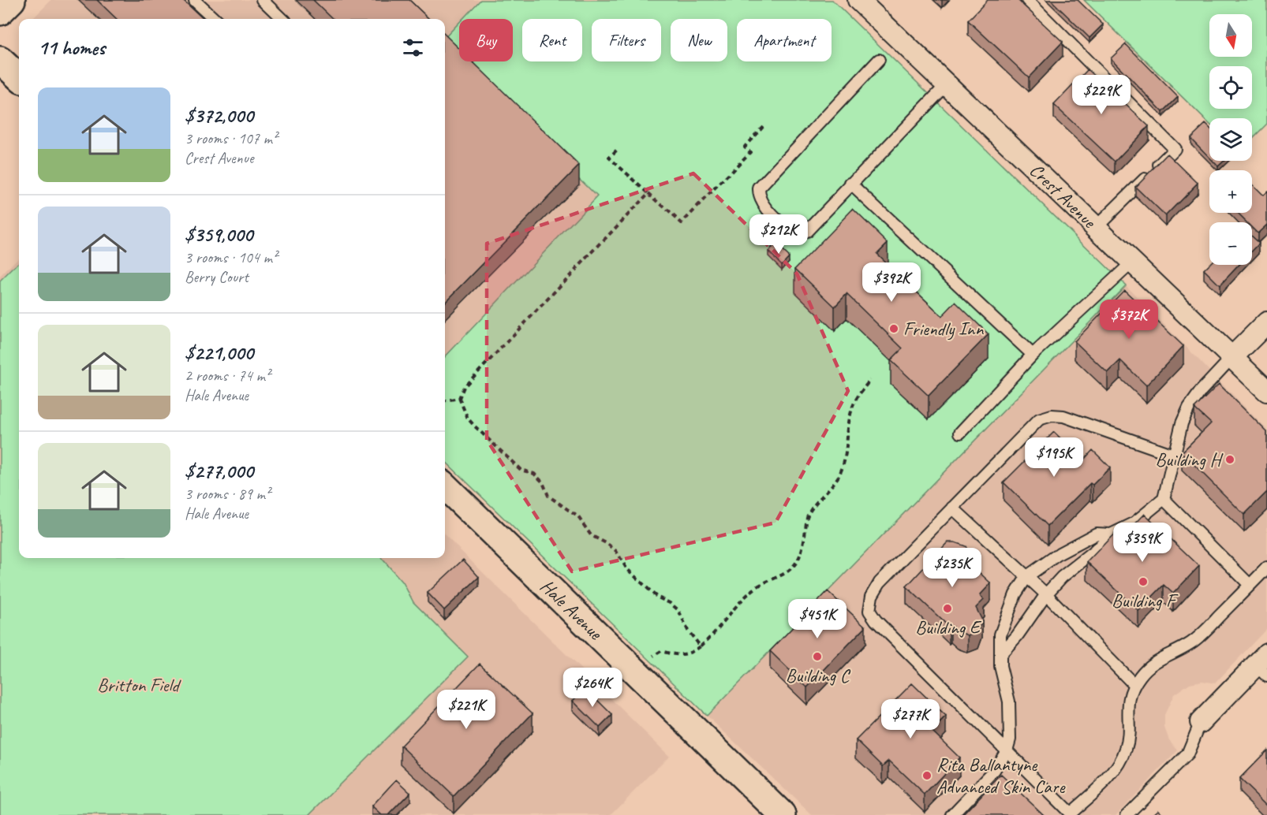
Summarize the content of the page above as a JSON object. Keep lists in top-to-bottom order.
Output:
{
  "streets": {
    "main road": ["Hale Avenue"],
    "street": ["Crest Avenue"]
  },
  "parks": ["Britton Field"],
  "places": [
    "Friendly Inn",
    "Building H",
    "Building F",
    "Building E",
    "Building C",
    "Rita Ballantyne Advanced Skin Care"
  ],
  "north": "bottom",
  "page": {
    "map_buttons": ["+", "−"],
    "chip": [
      "Buy",
      "Rent",
      "Filters",
      "New",
      "Apartment"
    ],
    "heading": "11 homes",
    "price": [
      "$229K",
      "$212K",
      "$392K",
      "$372K",
      "$195K",
      "$359K",
      "$235K",
      "$451K",
      "$264K",
      "$221K",
      "$277K"
    ],
    "list": [
      {
        "name": "$372,000",
        "note": "3 rooms · 107 m² · Crest Avenue"
      },
      {
        "name": "$359,000",
        "note": "3 rooms · 104 m² · Berry Court"
      },
      {
        "name": "$221,000",
        "note": "2 rooms · 74 m² · Hale Avenue"
      },
      {
        "name": "$277,000",
        "note": "3 rooms · 89 m² · Hale Avenue"
      }
    ]
  }
}
